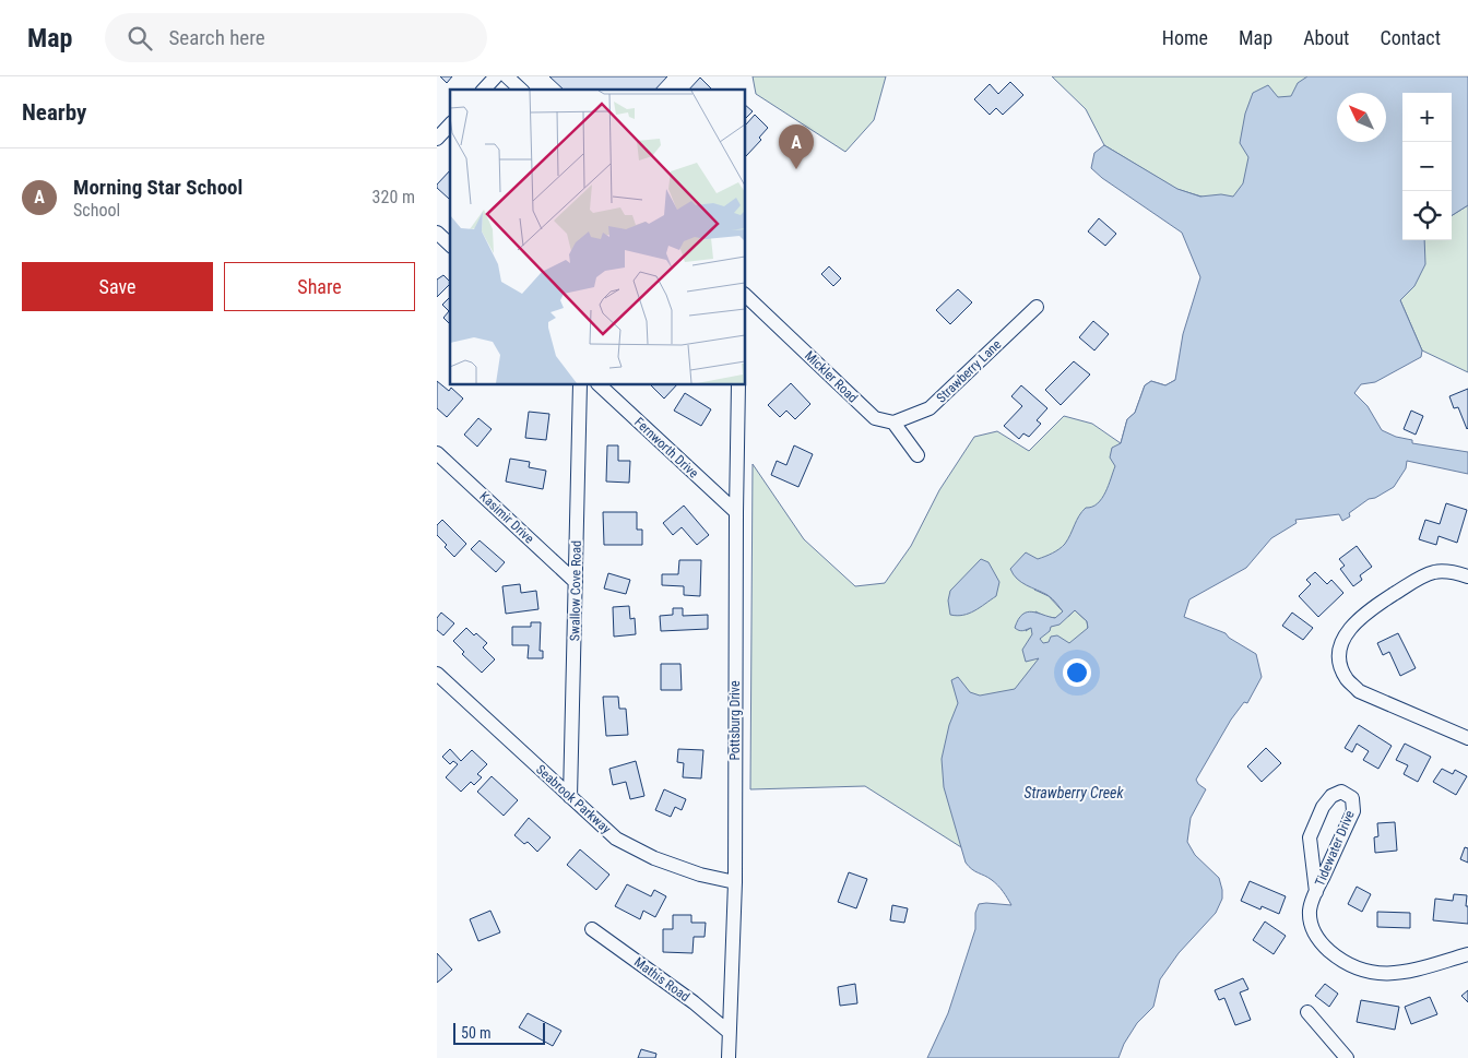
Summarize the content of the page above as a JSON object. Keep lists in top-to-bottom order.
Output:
{
  "streets": {
    "street": [
      "Strawberry Lane",
      "Mickler Road",
      "Fernworth Drive",
      "Kasimir Drive",
      "Swallow Cove Road",
      "Pottsburg Drive",
      "Seabrook Parkway",
      "Tidewater Drive",
      "Mathis Road"
    ]
  },
  "crossings": [
    ["Strawberry Lane", "Mickler Road"],
    ["Fernworth Drive", "Pottsburg Drive"],
    ["Kasimir Drive", "Swallow Cove Road"],
    ["Swallow Cove Road", "Seabrook Parkway"],
    ["Pottsburg Drive", "Seabrook Parkway"],
    ["Pottsburg Drive", "Mathis Road"]
  ],
  "water": ["Strawberry Creek"],
  "scale_bar": "50 m",
  "north": "top left",
  "page": {
    "header": "Map",
    "search": "Search here",
    "nav": [
      "Home",
      "Map",
      "About",
      "Contact"
    ],
    "heading": "Nearby",
    "map_buttons": ["+", "−"],
    "pins": "A",
    "list": [
      {
        "mark": "A",
        "name": "Morning Star School",
        "note": "School",
        "value": "320 m"
      }
    ],
    "buttons": ["Save", "Share"],
    "scale": "50 m"
  }
}
